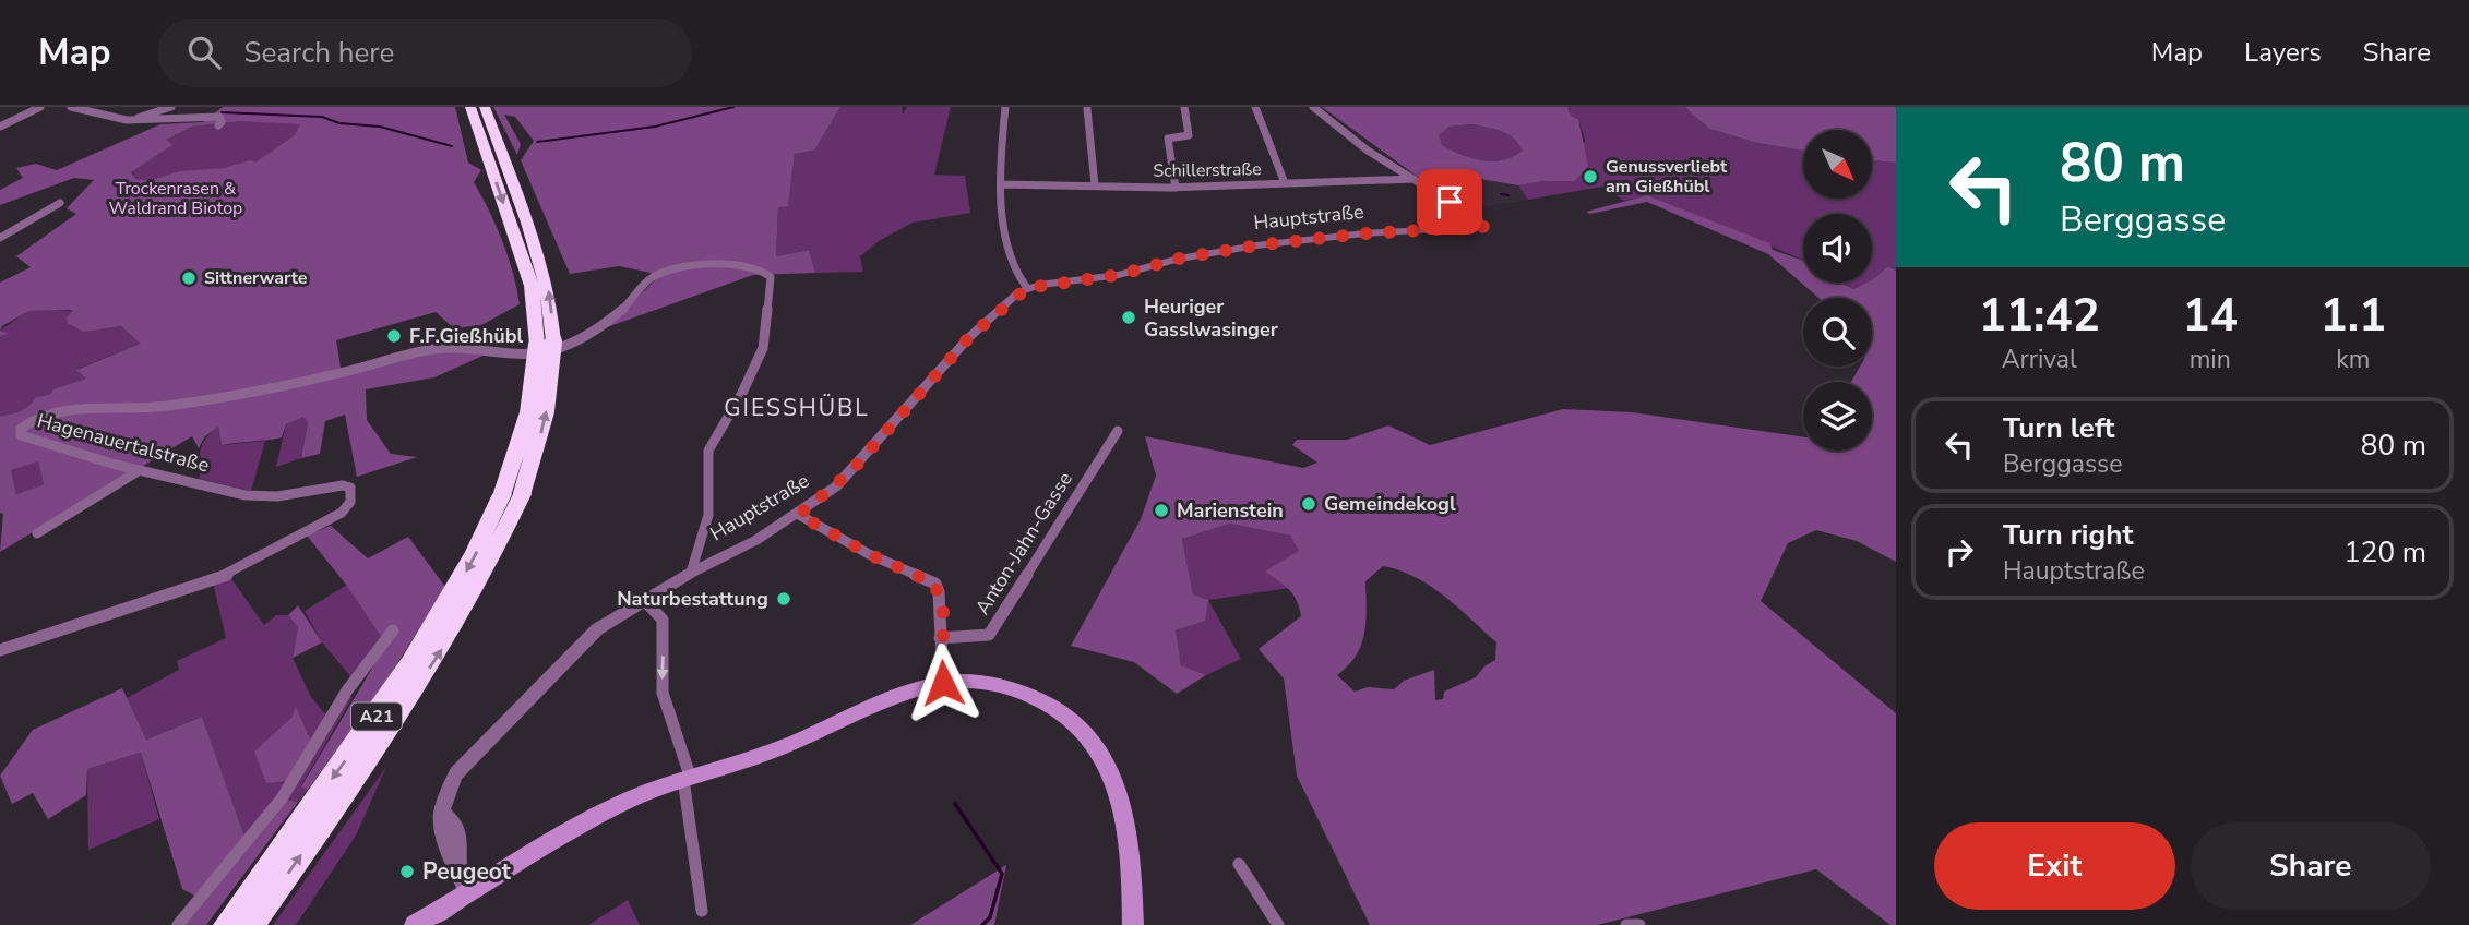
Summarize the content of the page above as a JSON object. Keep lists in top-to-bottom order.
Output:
{
  "streets": {
    "highway": ["A21"],
    "street": [
      "Schillerstraße",
      "Hauptstraße",
      "Hagenauertalstraße",
      "Anton-Jahn-Gasse"
    ]
  },
  "crossings": [
    ["Hauptstraße", "Hagenauertalstraße"]
  ],
  "districts": ["GIESSHÜBL"],
  "parks": ["Trockenrasen & Waldrand Biotop"],
  "places": [
    "Genussverliebt am Gießhübl",
    "Sittnerwarte",
    "Heuriger Gasslwasinger",
    "F.F.Gießhübl",
    "Gemeindekogl",
    "Marienstein",
    "Naturbestattung",
    "Peugeot"
  ],
  "north": "bottom right",
  "page": {
    "header": "Map",
    "search": "Search here",
    "nav": ["Map", "Layers", "Share"],
    "turn": ["80 m", "Berggasse"],
    "eta": [
      "11:42",
      "Arrival",
      "14",
      "min",
      "1.1",
      "km"
    ],
    "list": [
      {
        "name": "Turn left",
        "note": "Berggasse",
        "value": "80 m"
      },
      {
        "name": "Turn right",
        "note": "Hauptstraße",
        "value": "120 m"
      }
    ],
    "buttons": ["Exit", "Share"]
  }
}
